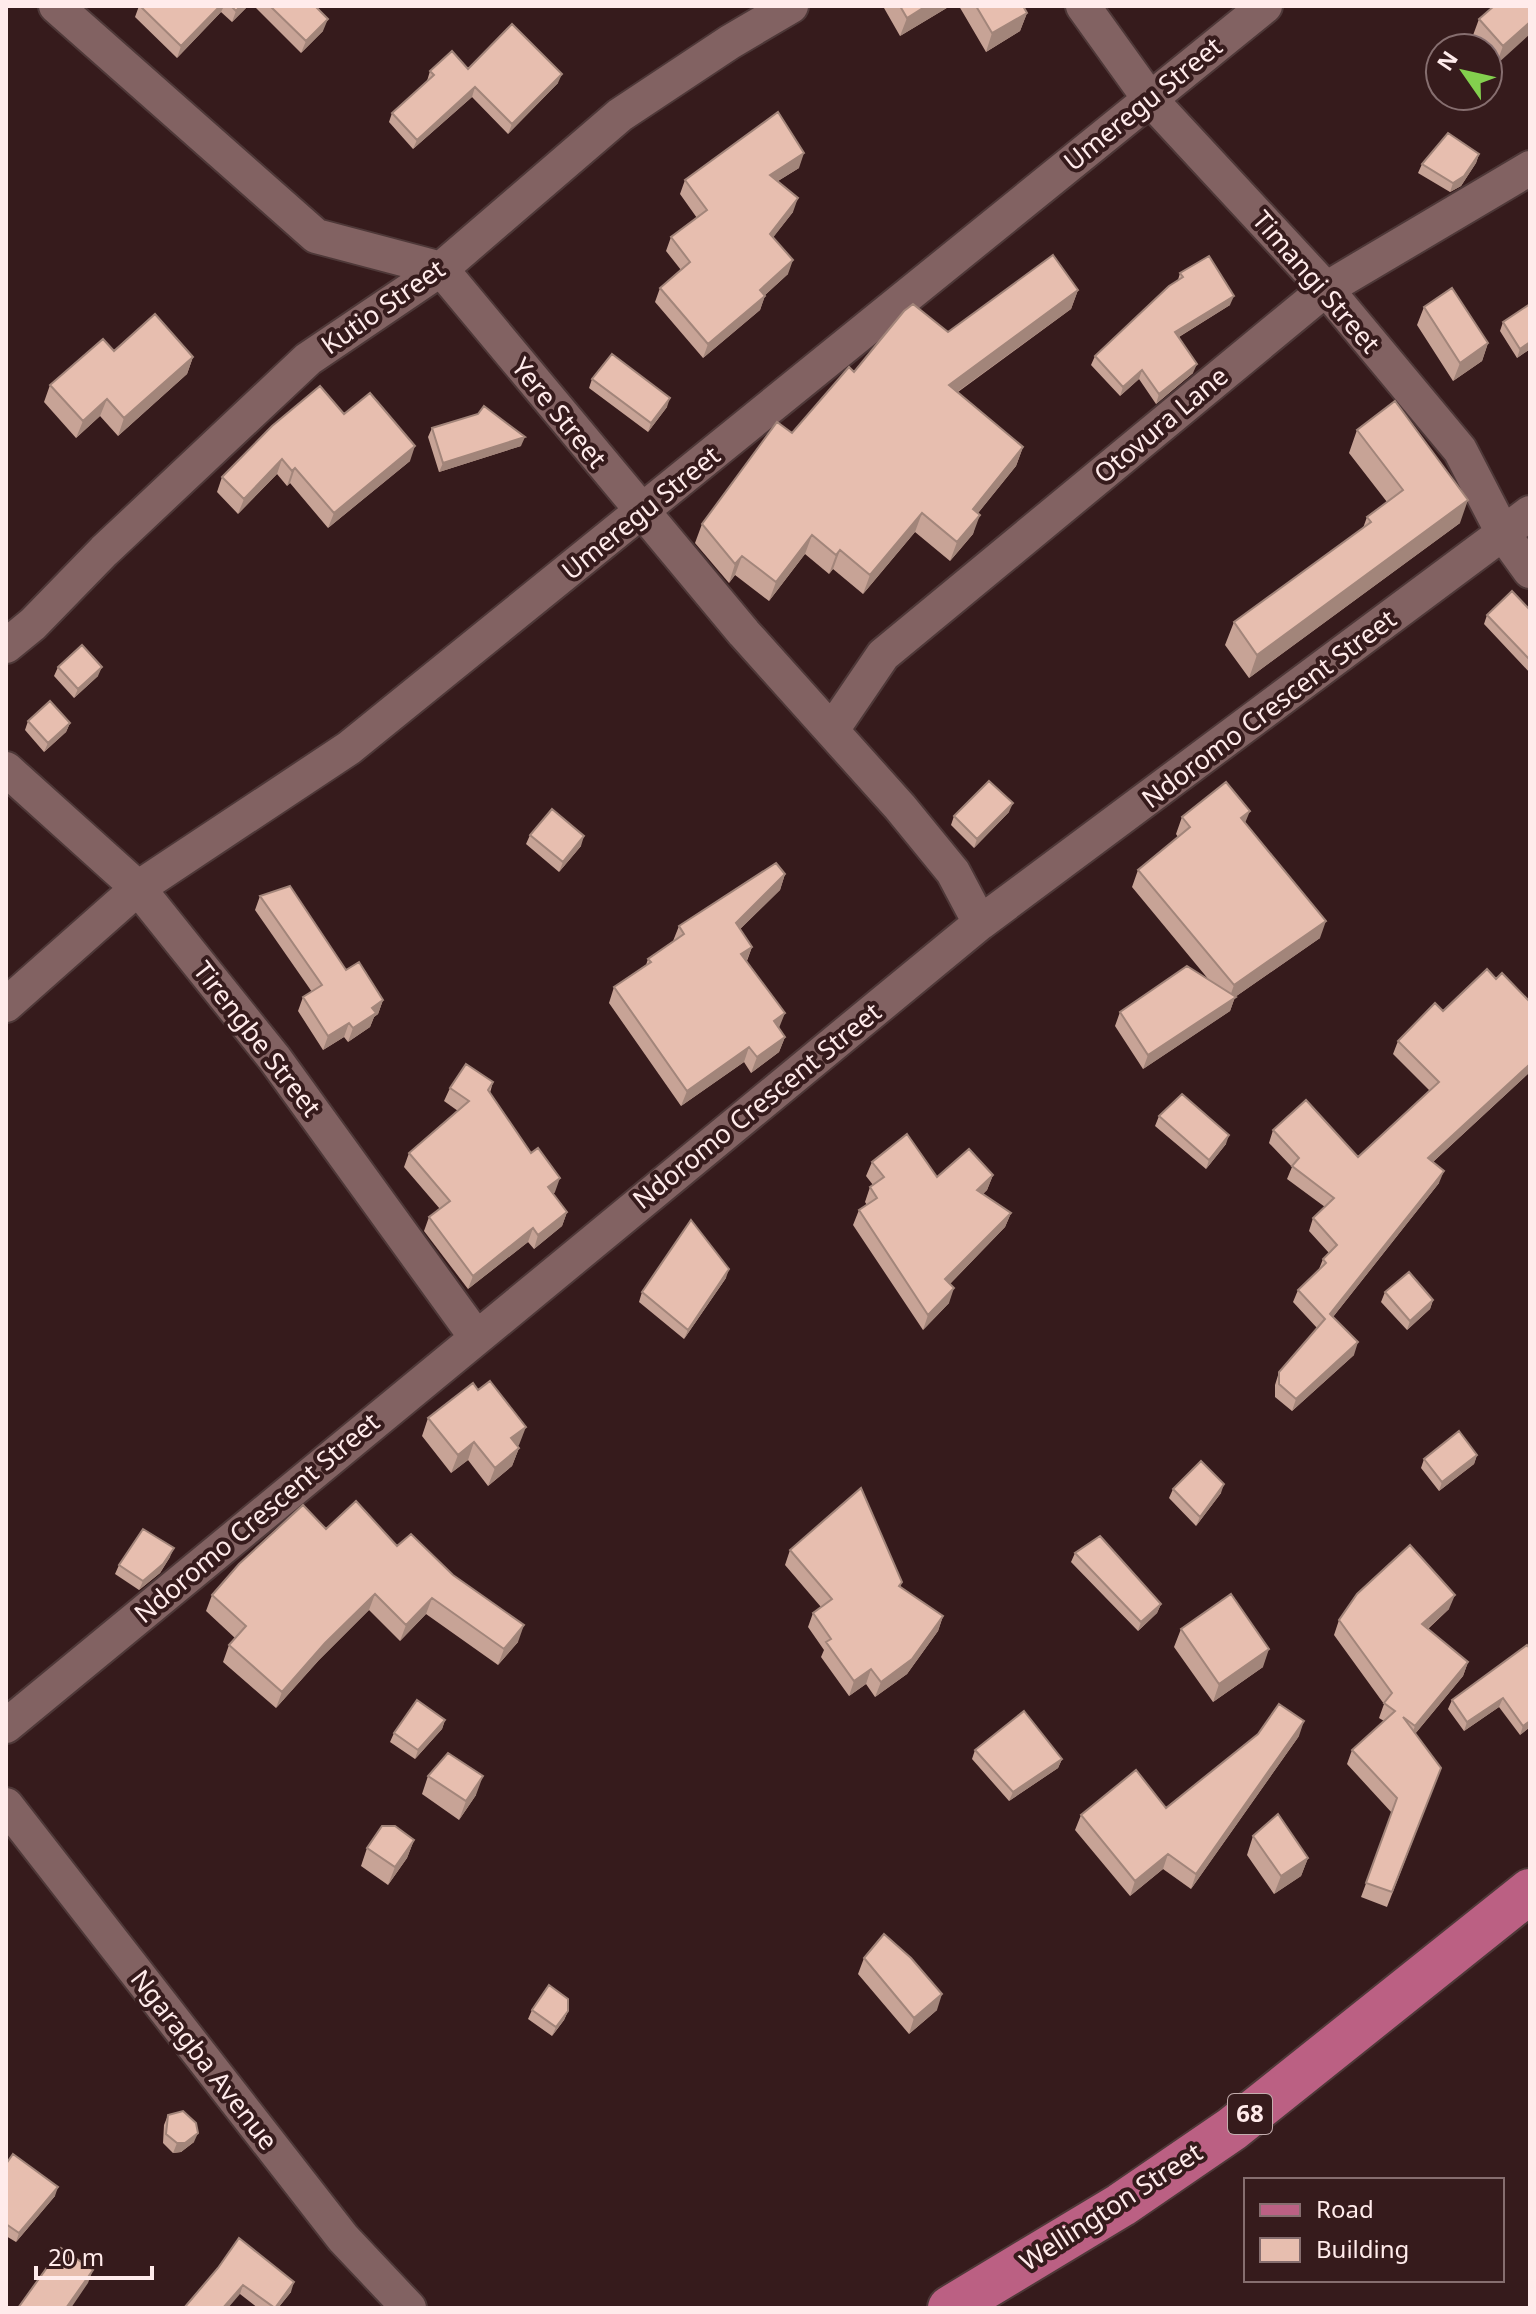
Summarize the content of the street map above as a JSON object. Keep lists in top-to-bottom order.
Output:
{
  "streets": {
    "main road": ["68", "Wellington Street"],
    "street": [
      "Umeregu Street",
      "Timangi Street",
      "Kutio Street",
      "Yere Street",
      "Otovura Lane",
      "Ndoromo Crescent Street",
      "Tirengbe Street",
      "Ngaragba Avenue"
    ]
  },
  "crossings": [
    ["Umeregu Street", "Timangi Street"],
    ["Umeregu Street", "Yere Street"],
    ["Umeregu Street", "Tirengbe Street"],
    ["Timangi Street", "Otovura Lane"],
    ["Timangi Street", "Ndoromo Crescent Street"],
    ["Kutio Street", "Yere Street"],
    ["Yere Street", "Otovura Lane"],
    ["Yere Street", "Ndoromo Crescent Street"],
    ["Ndoromo Crescent Street", "Tirengbe Street"]
  ],
  "legend": ["Road", "Building"],
  "scale_bar": "20 m",
  "north": "top left"
}
